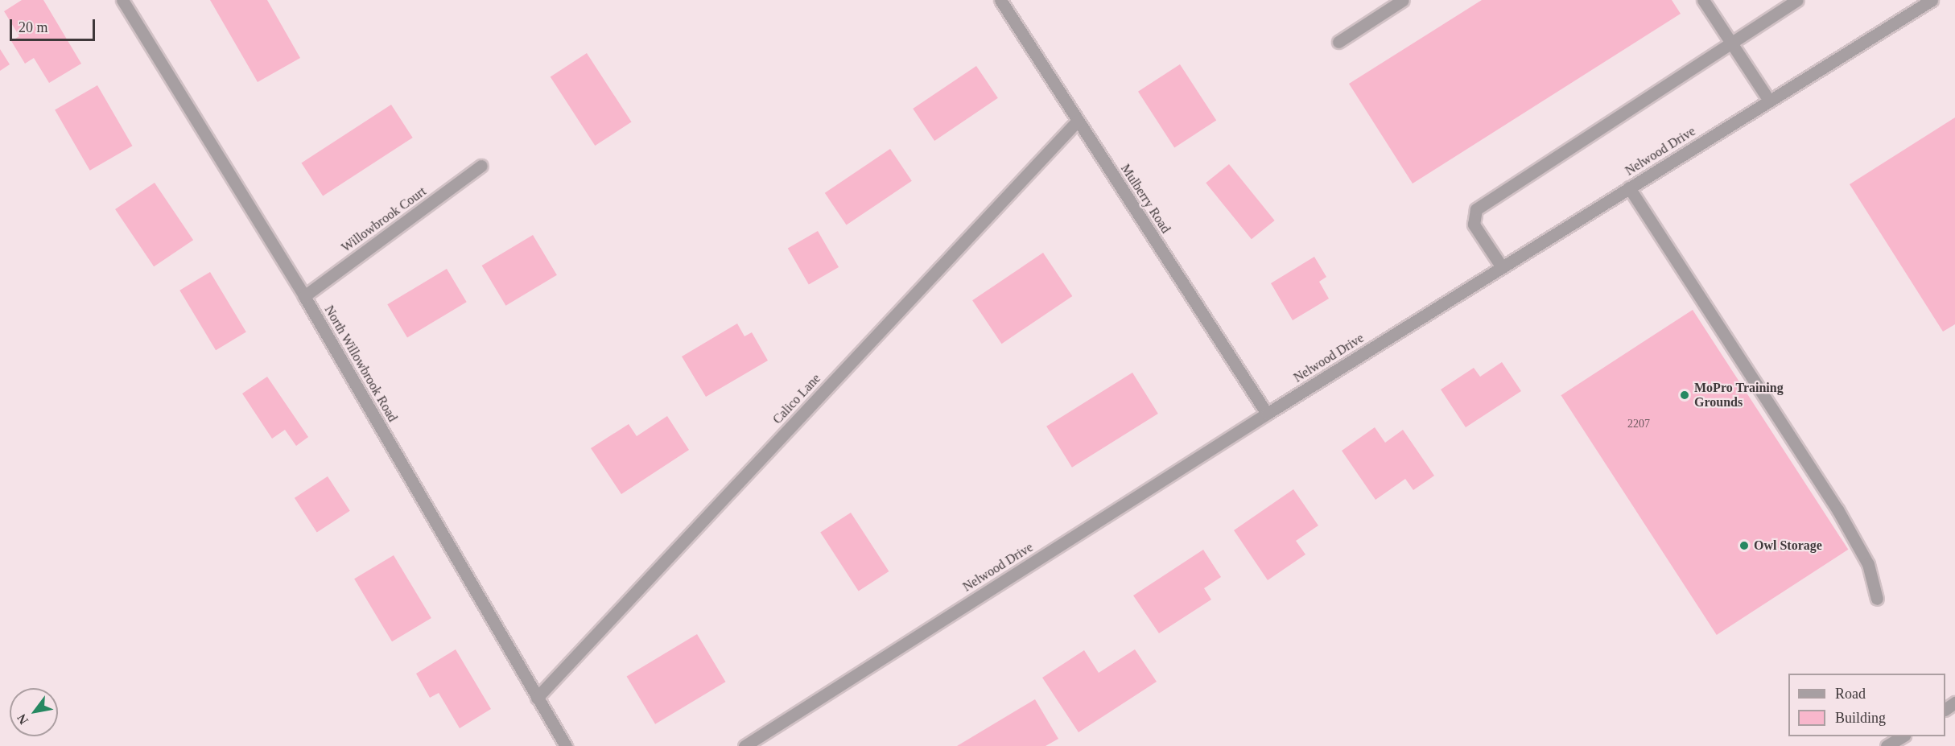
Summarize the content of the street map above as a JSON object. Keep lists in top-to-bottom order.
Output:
{
  "streets": {
    "street": [
      "Nelwood Drive",
      "Mulberry Road",
      "Willowbrook Court",
      "North Willowbrook Road",
      "Calico Lane"
    ]
  },
  "crossings": [
    ["Nelwood Drive", "Mulberry Road"],
    ["Mulberry Road", "Calico Lane"],
    ["Willowbrook Court", "North Willowbrook Road"],
    ["North Willowbrook Road", "Calico Lane"]
  ],
  "places": ["MoPro Training Grounds", "Owl Storage"],
  "house_numbers": ["2207"],
  "legend": ["Road", "Building"],
  "scale_bar": "20 m",
  "north": "bottom left"
}
